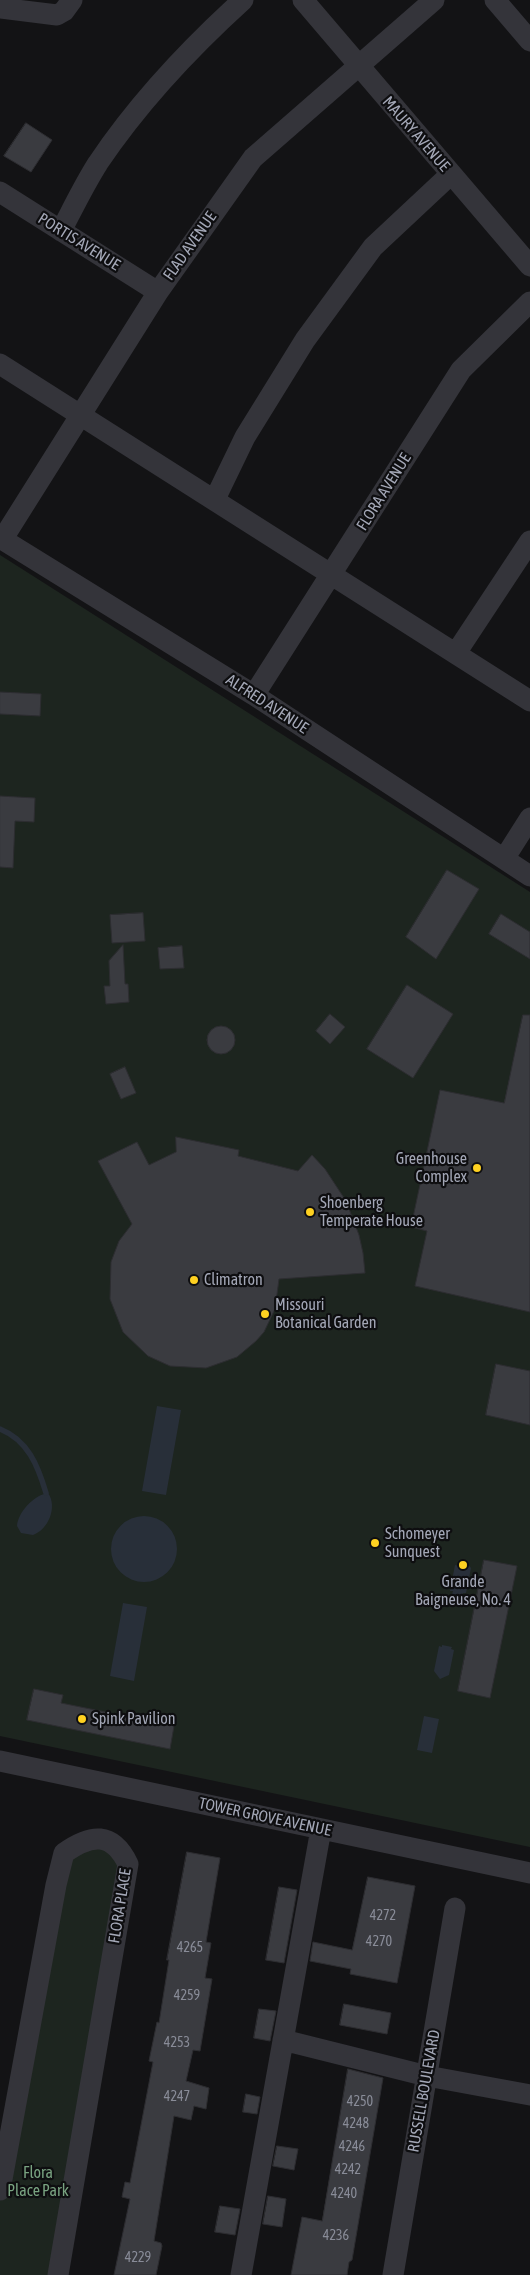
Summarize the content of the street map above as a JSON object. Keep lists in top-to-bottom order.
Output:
{
  "streets": {
    "street": [
      "MAURY AVENUE",
      "PORTIS AVENUE",
      "FLAD AVENUE",
      "FLORA AVENUE",
      "ALFRED AVENUE",
      "TOWER GROVE AVENUE",
      "FLORA PLACE",
      "RUSSELL BOULEVARD"
    ]
  },
  "crossings": [
    ["MAURY AVENUE", "FLAD AVENUE"],
    ["PORTIS AVENUE", "FLAD AVENUE"],
    ["FLAD AVENUE", "ALFRED AVENUE"],
    ["FLORA AVENUE", "ALFRED AVENUE"]
  ],
  "parks": ["Flora Place Park"],
  "places": [
    "Greenhouse Complex",
    "Shoenberg Temperate House",
    "Climatron",
    "Missouri Botanical Garden",
    "Schomeyer Sunquest",
    "Grande Baigneuse, No. 4",
    "Spink Pavilion"
  ],
  "house_numbers": [
    "4272",
    "4270",
    "4265",
    "4259",
    "4253",
    "4247",
    "4250",
    "4248",
    "4246",
    "4242",
    "4240",
    "4236",
    "4229"
  ]
}
